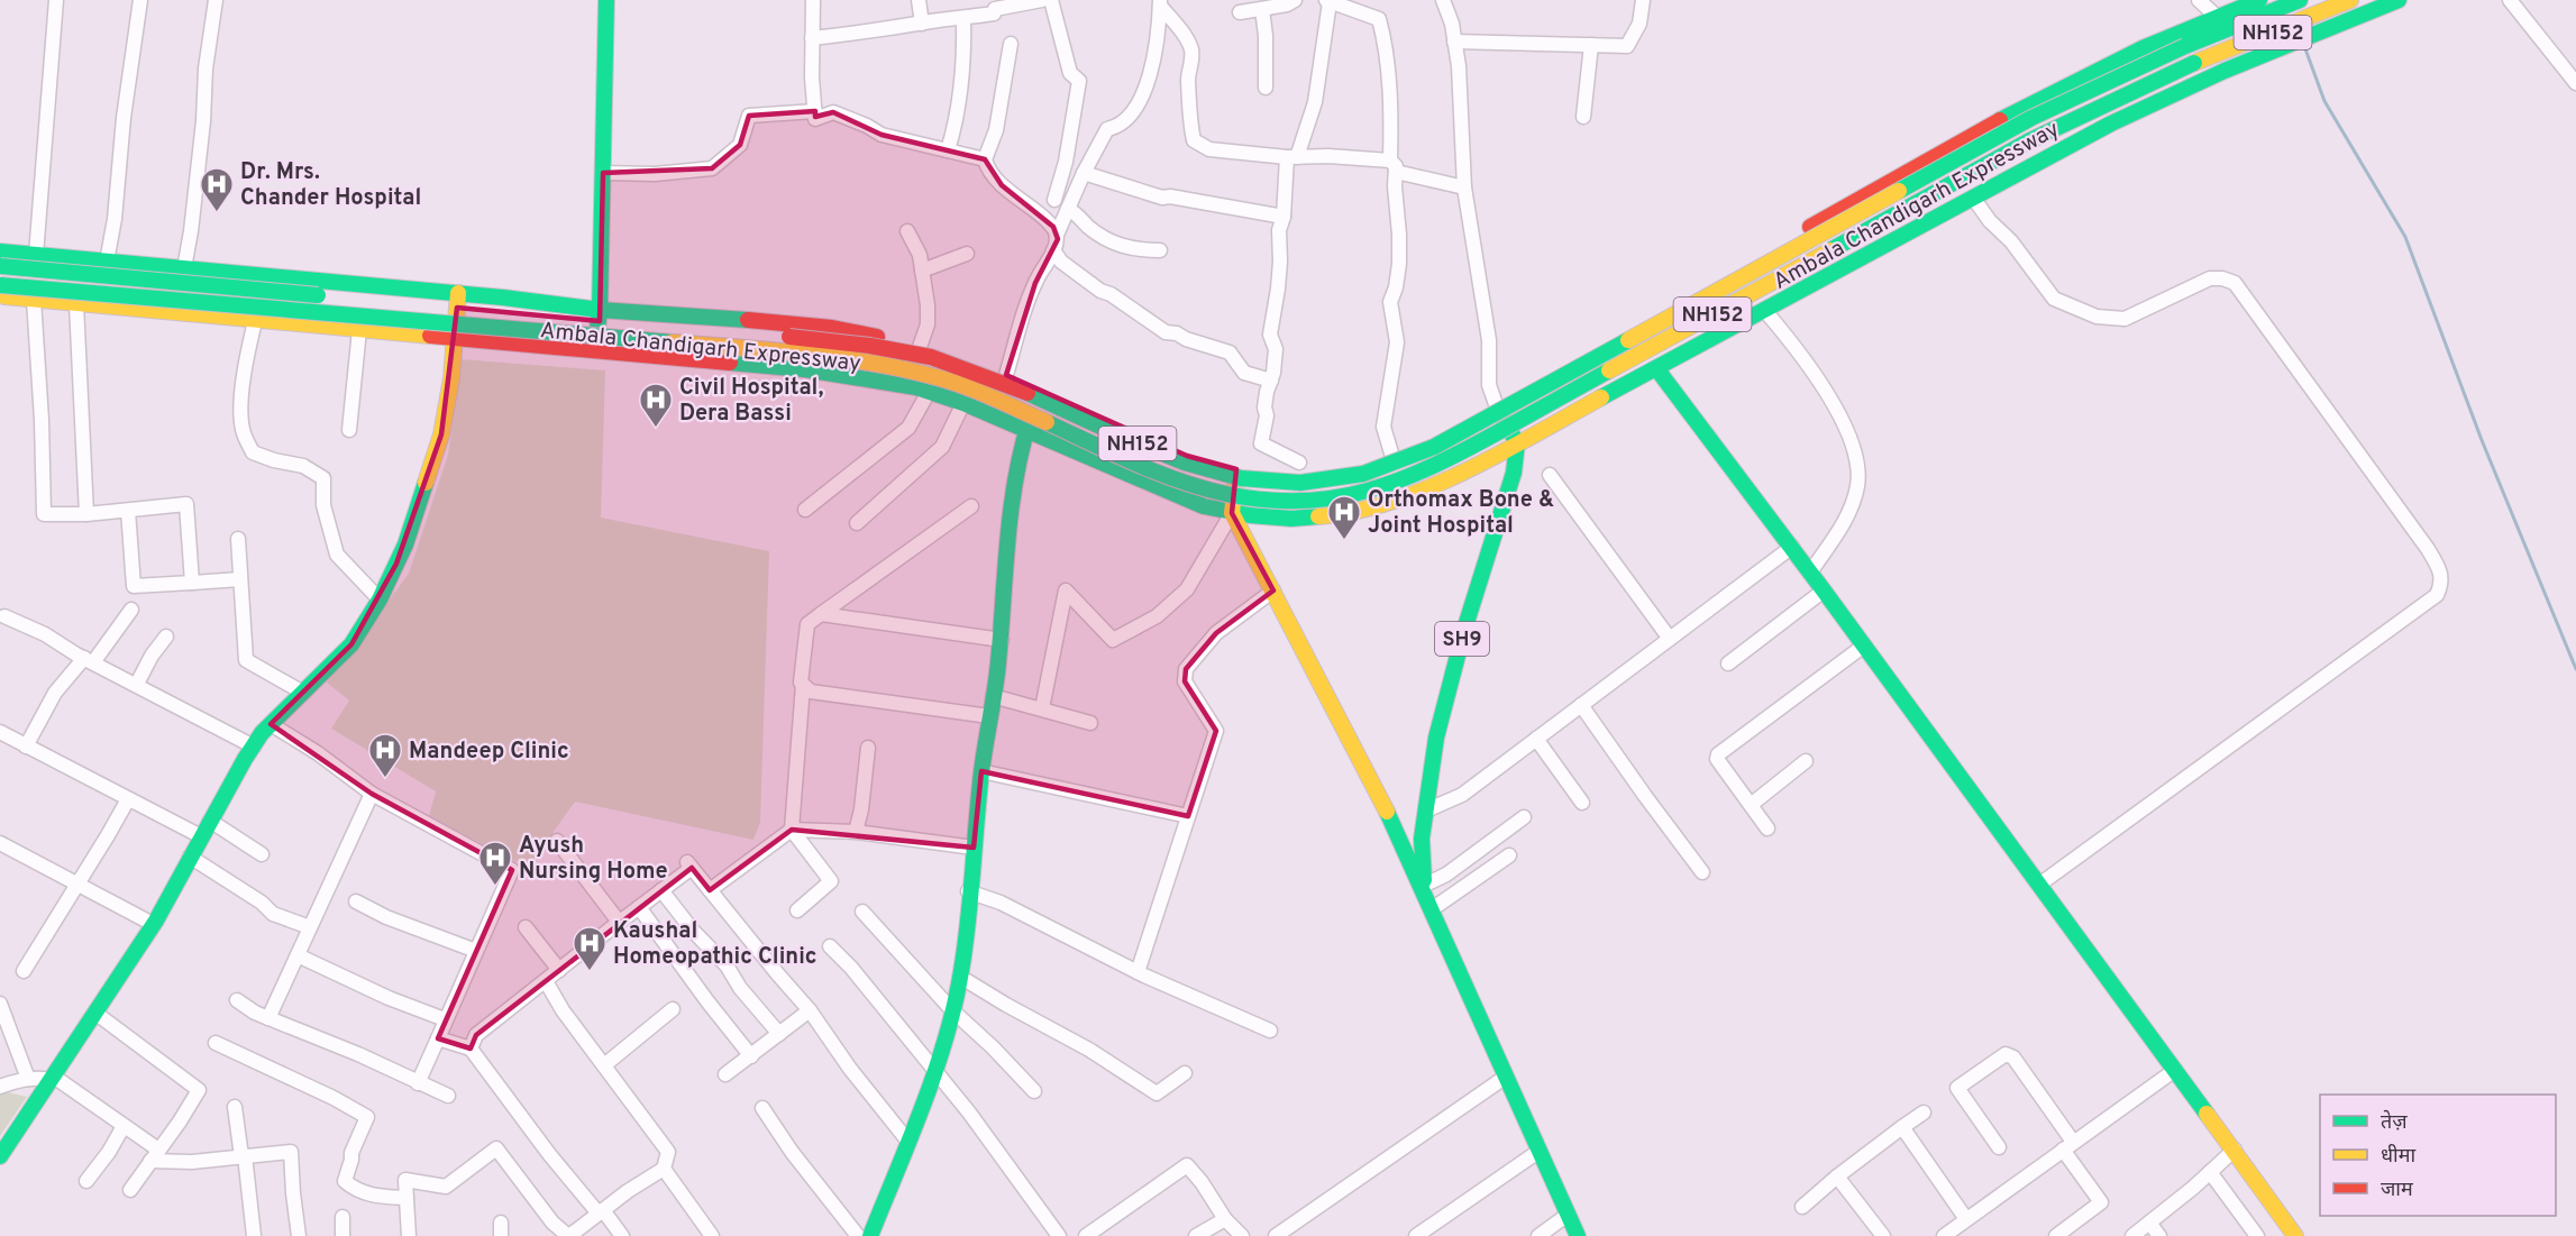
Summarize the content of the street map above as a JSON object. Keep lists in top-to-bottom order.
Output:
{
  "streets": {
    "main road": ["NH152", "Ambala Chandigarh Expressway", "SH9"]
  },
  "places": {
    "hospital": [
      "Dr. Mrs. Chander Hospital",
      "Civil Hospital, Dera Bassi",
      "Orthomax Bone & Joint Hospital",
      "Mandeep Clinic",
      "Ayush Nursing Home",
      "Kaushal Homeopathic Clinic"
    ]
  },
  "legend": ["तेज़", "धीमा", "जाम"]
}
